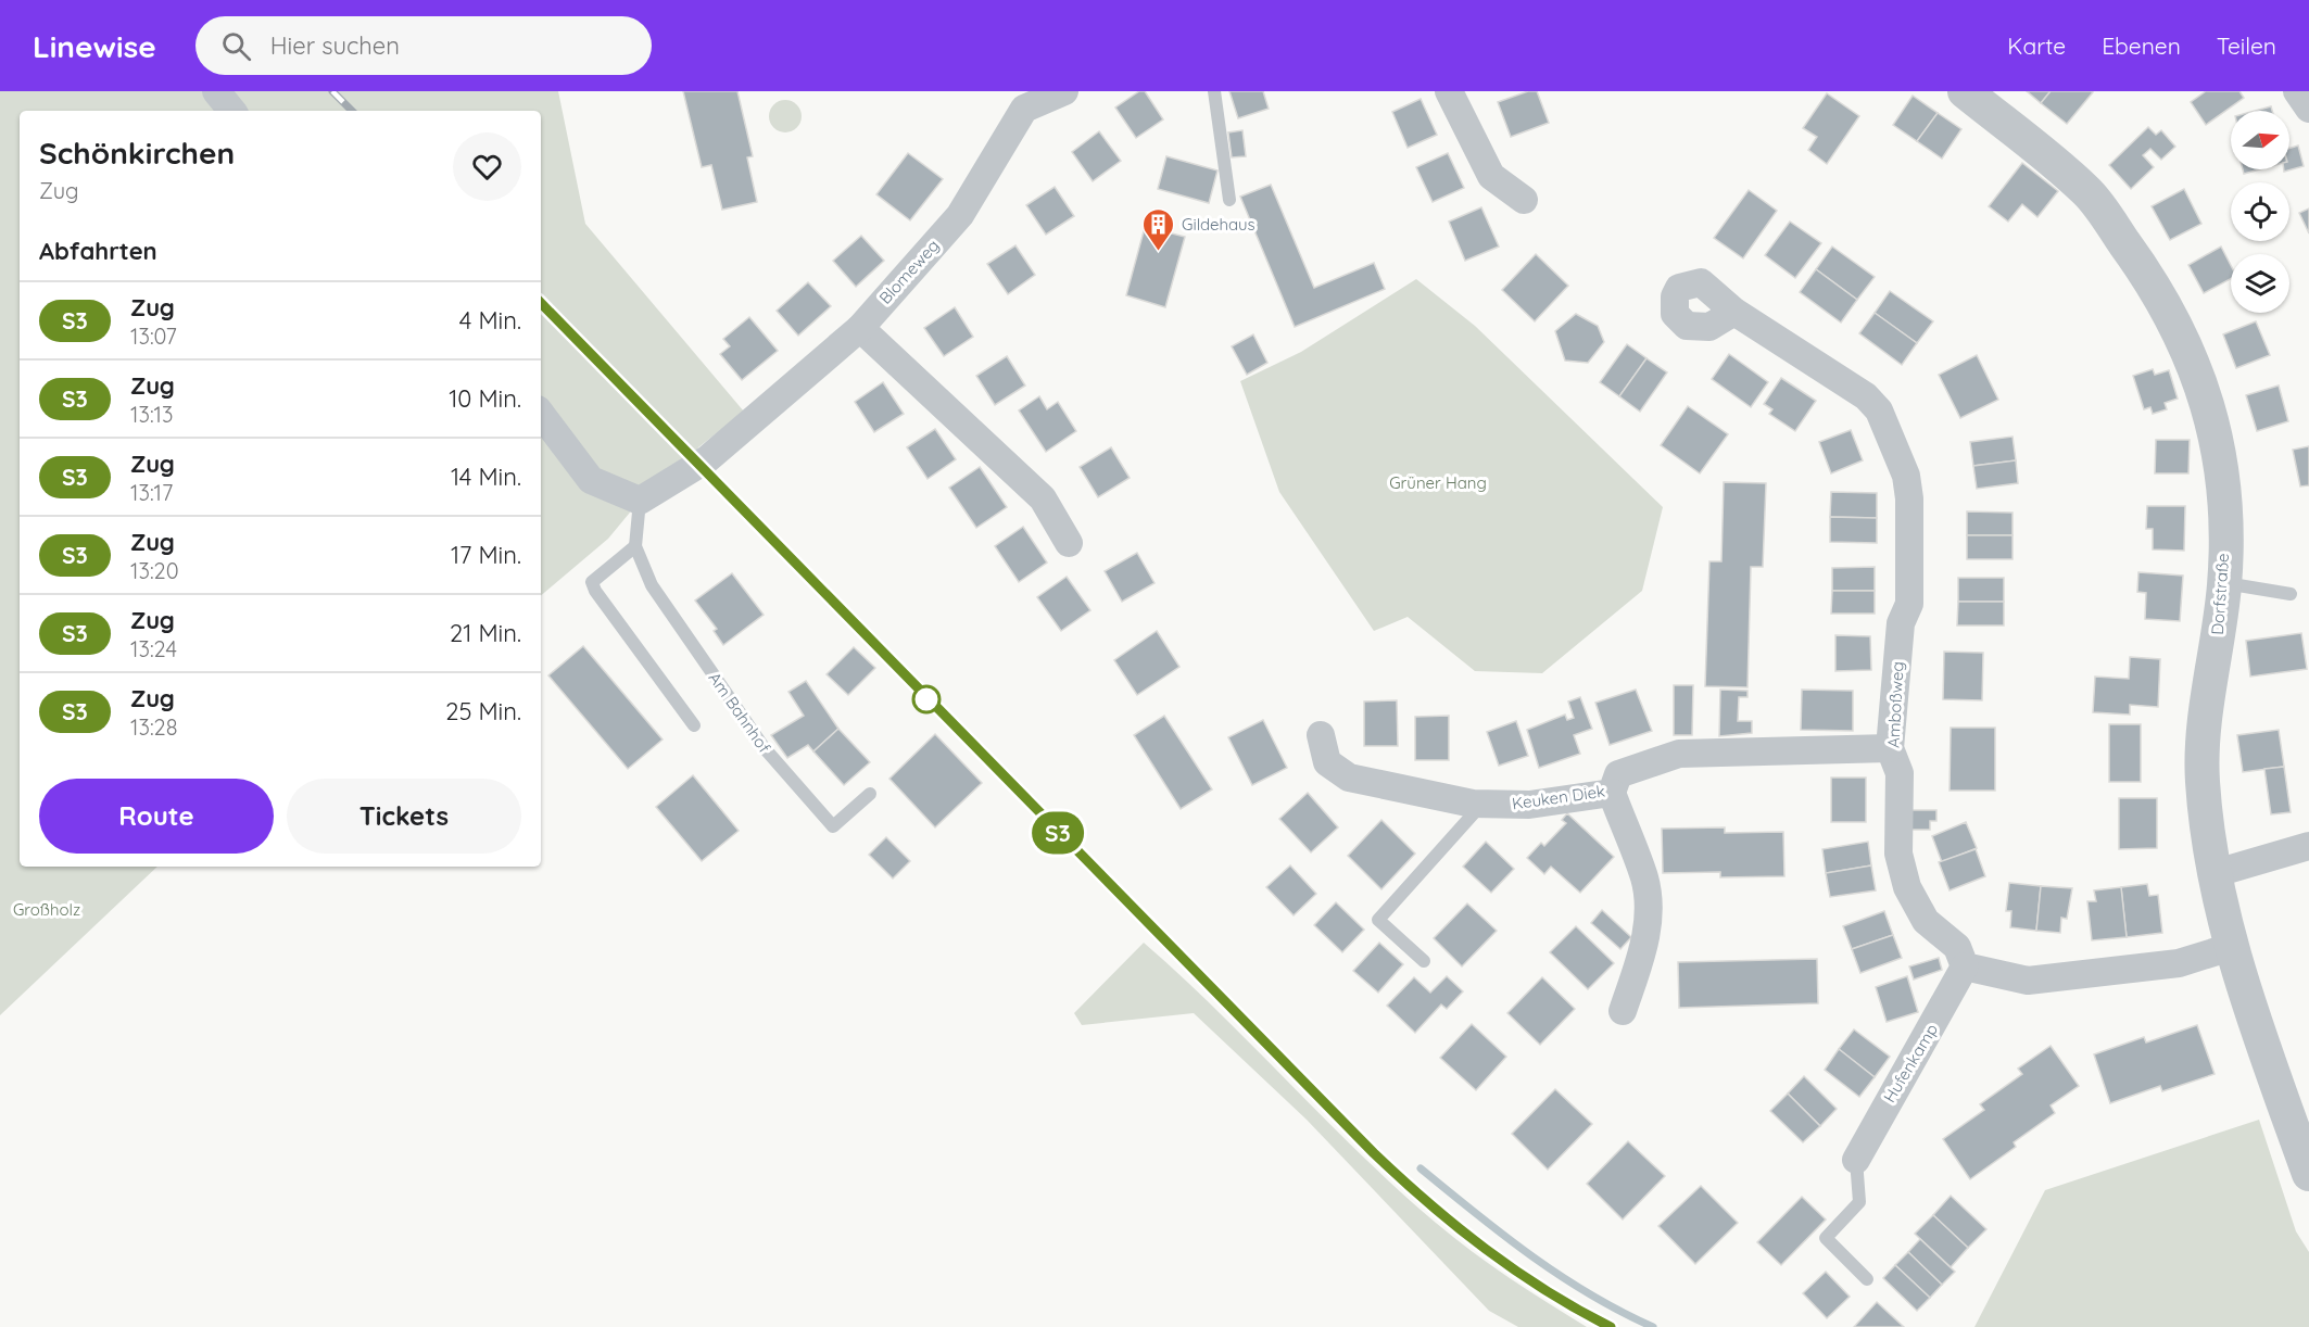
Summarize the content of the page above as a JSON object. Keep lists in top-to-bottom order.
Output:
{
  "streets": {
    "street": [
      "Blomeweg",
      "Dorfstraße",
      "Amboßweg",
      "Keuken Diek",
      "Hufenkamp"
    ],
    "lane": ["Am Bahnhof"]
  },
  "crossings": [
    ["Blomeweg", "Am Bahnhof"],
    ["Amboßweg", "Keuken Diek"],
    ["Amboßweg", "Hufenkamp"]
  ],
  "parks": ["Grüner Hang", "Großholz"],
  "places": {
    "building": ["Gildehaus"]
  },
  "north": "right",
  "page": {
    "header": "Linewise",
    "search": "Hier suchen",
    "nav": ["Karte", "Ebenen", "Teilen"],
    "on_map": "S3",
    "heading": [
      ["Schönkirchen", "Zug"],
      "Abfahrten"
    ],
    "list": [
      {
        "mark": "S3",
        "name": "Zug",
        "note": "13:07",
        "value": "4 Min."
      },
      {
        "mark": "S3",
        "name": "Zug",
        "note": "13:13",
        "value": "10 Min."
      },
      {
        "mark": "S3",
        "name": "Zug",
        "note": "13:17",
        "value": "14 Min."
      },
      {
        "mark": "S3",
        "name": "Zug",
        "note": "13:20",
        "value": "17 Min."
      },
      {
        "mark": "S3",
        "name": "Zug",
        "note": "13:24",
        "value": "21 Min."
      },
      {
        "mark": "S3",
        "name": "Zug",
        "note": "13:28",
        "value": "25 Min."
      }
    ],
    "buttons": ["Route", "Tickets"]
  }
}
